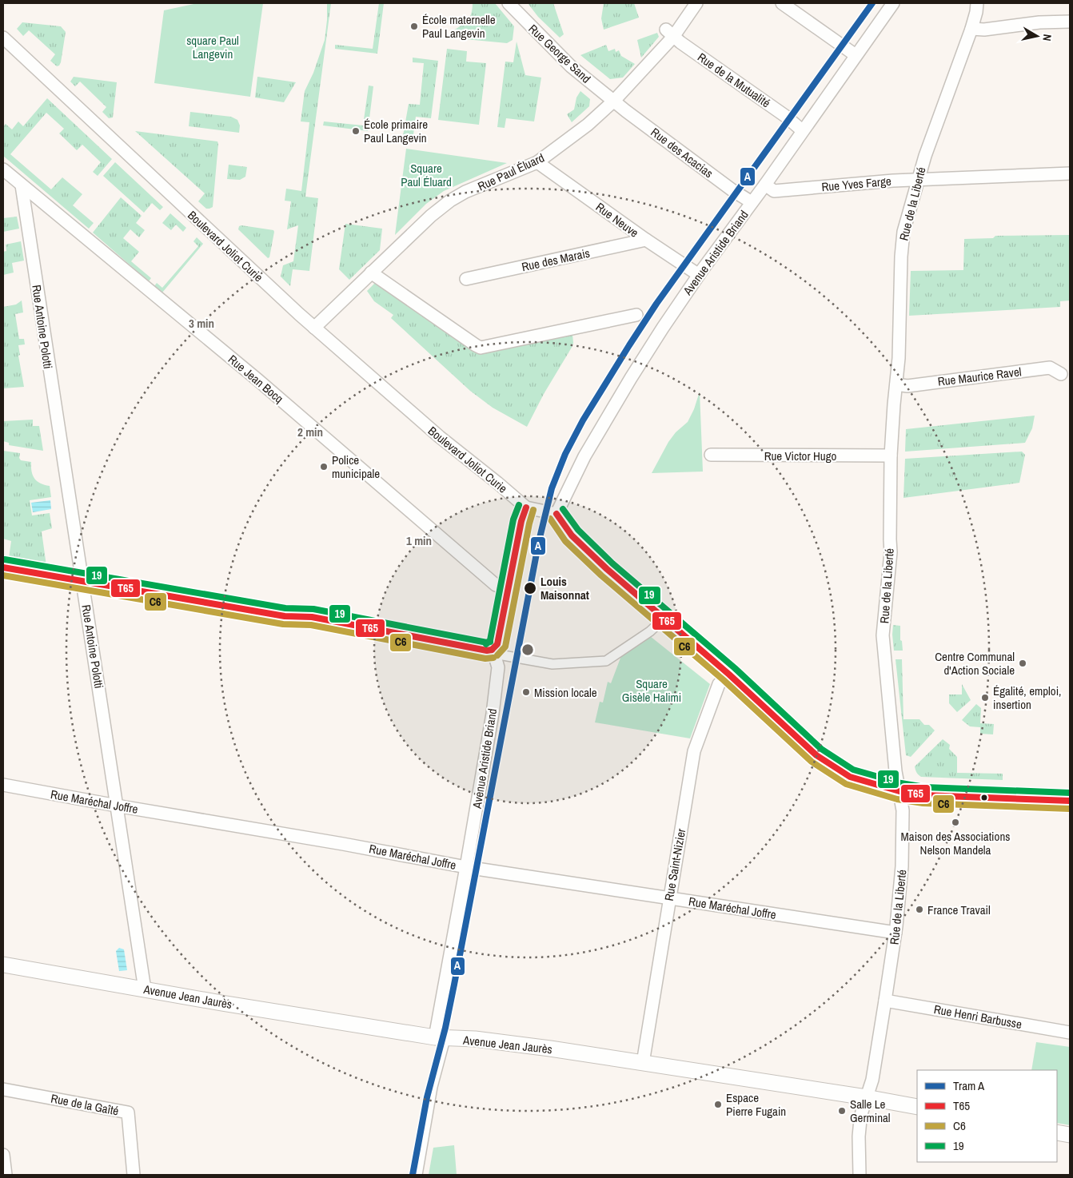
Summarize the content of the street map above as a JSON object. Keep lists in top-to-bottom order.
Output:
{
  "streets": {
    "street": [
      "Rue George Sand",
      "Rue de la Mutualité",
      "Rue des Acacias",
      "Rue Paul Éluard",
      "Rue Yves Farge",
      "Rue de la Liberté",
      "Rue Neuve",
      "Boulevard Joliot Curie",
      "Avenue Aristide Briand",
      "Rue des Marais",
      "Rue Antoine Polotti",
      "Rue Maurice Ravel",
      "Rue Jean Bocq",
      "Rue Victor Hugo",
      "Rue Maréchal Joffre",
      "Rue Saint-Nizier",
      "Avenue Jean Jaurès",
      "Rue Henri Barbusse",
      "Rue de la Gaîté"
    ]
  },
  "crossings": [
    ["Rue George Sand", "Rue des Acacias"],
    ["Rue George Sand", "Rue Paul Éluard"],
    ["Rue de la Mutualité", "Rue Paul Éluard"],
    ["Rue de la Mutualité", "Avenue Aristide Briand"],
    ["Rue des Acacias", "Rue Paul Éluard"],
    ["Rue des Acacias", "Avenue Aristide Briand"],
    ["Rue Paul Éluard", "Rue Neuve"],
    ["Rue Paul Éluard", "Boulevard Joliot Curie"],
    ["Rue Yves Farge", "Rue de la Liberté"],
    ["Rue Yves Farge", "Avenue Aristide Briand"],
    ["Rue de la Liberté", "Rue Maurice Ravel"],
    ["Rue de la Liberté", "Rue Victor Hugo"],
    ["Rue de la Liberté", "Rue Maréchal Joffre"],
    ["Rue de la Liberté", "Avenue Jean Jaurès"],
    ["Rue de la Liberté", "Rue Henri Barbusse"],
    ["Rue Neuve", "Avenue Aristide Briand"],
    ["Rue Neuve", "Rue des Marais"],
    ["Boulevard Joliot Curie", "Avenue Aristide Briand"],
    ["Avenue Aristide Briand", "Rue Maréchal Joffre"],
    ["Avenue Aristide Briand", "Avenue Jean Jaurès"],
    ["Rue Antoine Polotti", "Rue Jean Bocq"],
    ["Rue Antoine Polotti", "Rue Maréchal Joffre"],
    ["Rue Antoine Polotti", "Avenue Jean Jaurès"],
    ["Rue Maréchal Joffre", "Rue Saint-Nizier"],
    ["Rue Saint-Nizier", "Avenue Jean Jaurès"]
  ],
  "parks": ["square Paul Langevin", "Square Paul Éluard", "Square Gisèle Halimi"],
  "places": [
    "École maternelle Paul Langevin",
    "École primaire Paul Langevin",
    "Police municipale",
    "Louis Maisonnat",
    "Centre Communal d'Action Sociale",
    "Mission locale",
    "Égalité, emploi, insertion",
    "Maison des Associations Nelson Mandela",
    "France Travail",
    "Espace Pierre Fugain",
    "Salle Le Germinal"
  ],
  "lines": [
    "tram line A",
    "transit line 19",
    "transit line T65",
    "transit line C6"
  ],
  "legend": [
    "Tram A",
    "T65",
    "C6",
    "19"
  ],
  "north": "right",
  "rings": ["3 min", "2 min", "1 min"]
}
